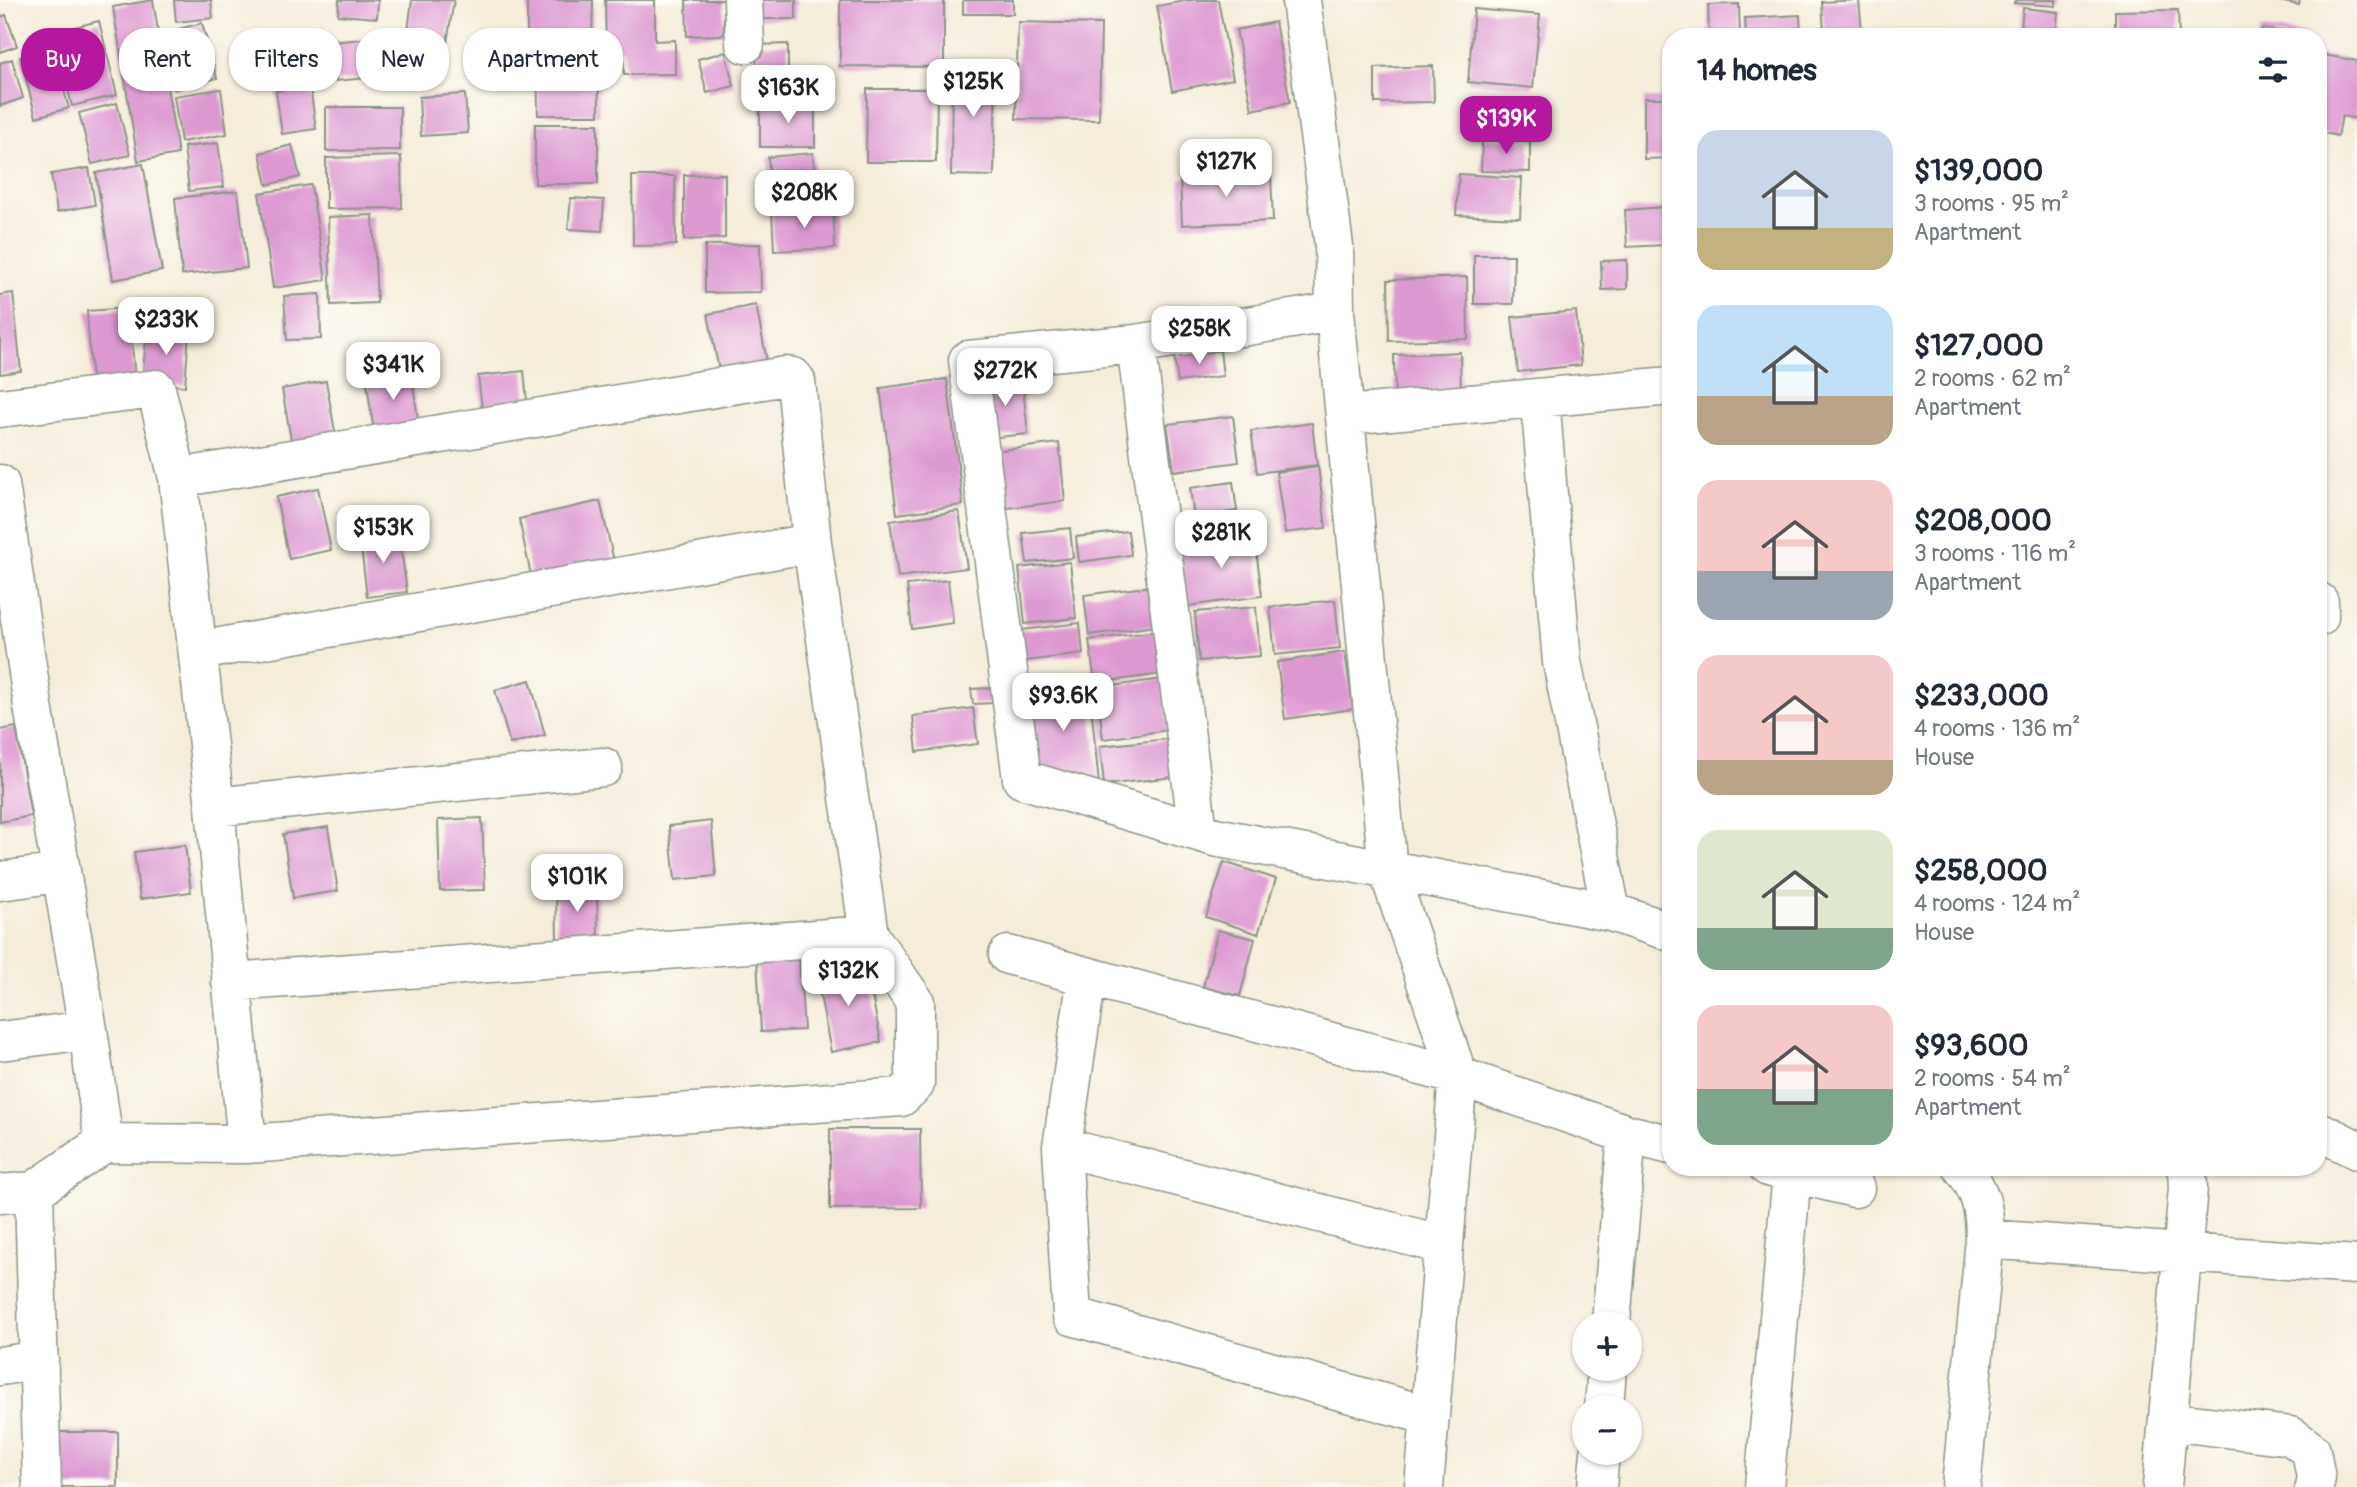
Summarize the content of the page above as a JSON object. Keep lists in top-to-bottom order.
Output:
{
  "page": {
    "chip": [
      "Buy",
      "Rent",
      "Filters",
      "New",
      "Apartment"
    ],
    "heading": "14 homes",
    "price": [
      "$125K",
      "$163K",
      "$139K",
      "$127K",
      "$208K",
      "$233K",
      "$258K",
      "$341K",
      "$272K",
      "$153K",
      "$281K",
      "$93.6K",
      "$101K",
      "$132K"
    ],
    "list": [
      {
        "name": "$139,000",
        "note": "3 rooms · 95 m² · Apartment"
      },
      {
        "name": "$127,000",
        "note": "2 rooms · 62 m² · Apartment"
      },
      {
        "name": "$208,000",
        "note": "3 rooms · 116 m² · Apartment"
      },
      {
        "name": "$233,000",
        "note": "4 rooms · 136 m² · House"
      },
      {
        "name": "$258,000",
        "note": "4 rooms · 124 m² · House"
      },
      {
        "name": "$93,600",
        "note": "2 rooms · 54 m² · Apartment"
      }
    ],
    "map_buttons": ["+", "−"]
  }
}
